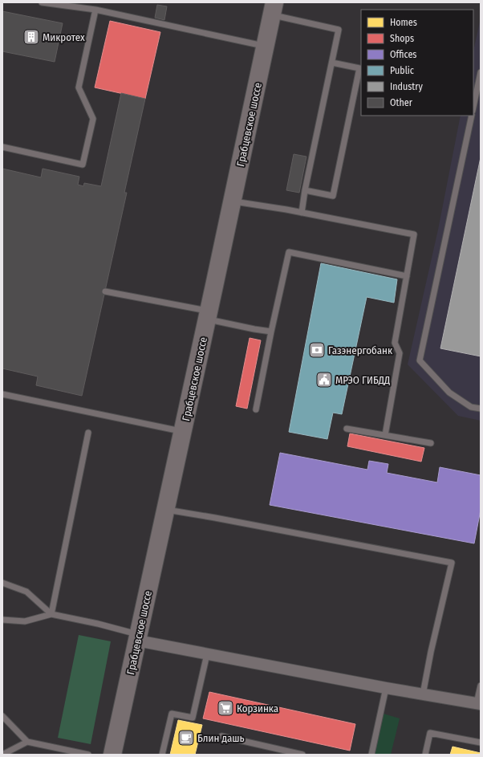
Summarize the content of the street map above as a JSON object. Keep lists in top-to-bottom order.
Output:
{
  "streets": {
    "main road": ["Грабцевское шоссе"]
  },
  "places": {
    "building": ["Микротех"],
    "bank": ["Газэнергобанк"],
    "public building": ["МРЭО ГИБДД"],
    "supermarket": ["Корзинка"],
    "cafe": ["Блин дашь"]
  },
  "legend": [
    "Homes",
    "Shops",
    "Offices",
    "Public",
    "Industry",
    "Other"
  ]
}
